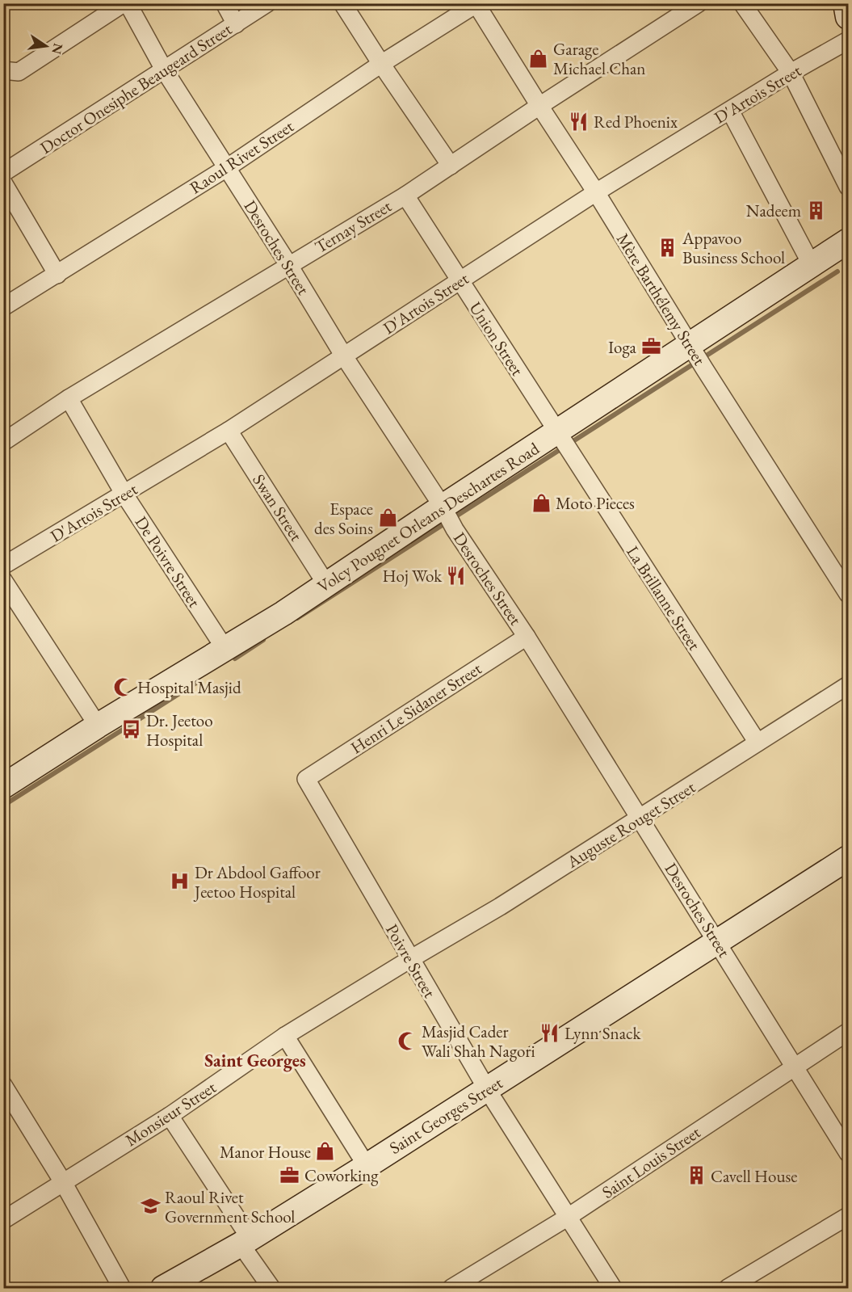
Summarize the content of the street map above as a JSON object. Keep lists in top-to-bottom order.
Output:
{
  "streets": {
    "main road": ["Volcy Pougnet Orleans Deschartes Road", "Saint Georges Street"],
    "street": [
      "Doctor Onesiphe Beaugeard Street",
      "D'Artois Street",
      "Raoul Rivet Street",
      "Ternay Street",
      "Desroches Street",
      "Mère Barthélemy Street",
      "Union Street",
      "Swan Street",
      "De Poivre Street",
      "La Brillanne Street",
      "Henri Le Sidaner Street",
      "Auguste Rouget Street",
      "Poivre Street",
      "Monsieur Street",
      "Saint Louis Street"
    ]
  },
  "crossings": [
    ["Doctor Onesiphe Beaugeard Street", "Desroches Street"],
    ["D'Artois Street", "Desroches Street"],
    ["D'Artois Street", "Mère Barthélemy Street"],
    ["D'Artois Street", "Union Street"],
    ["D'Artois Street", "Swan Street"],
    ["D'Artois Street", "De Poivre Street"],
    ["Raoul Rivet Street", "Desroches Street"],
    ["Raoul Rivet Street", "Mère Barthélemy Street"],
    ["Ternay Street", "Desroches Street"],
    ["Ternay Street", "Mère Barthélemy Street"],
    ["Ternay Street", "Union Street"],
    ["Ternay Street", "De Poivre Street"],
    ["Desroches Street", "Volcy Pougnet Orleans Deschartes Road"],
    ["Desroches Street", "Henri Le Sidaner Street"],
    ["Desroches Street", "Auguste Rouget Street"],
    ["Desroches Street", "Saint Georges Street"],
    ["Desroches Street", "Saint Louis Street"],
    ["Mère Barthélemy Street", "Volcy Pougnet Orleans Deschartes Road"],
    ["Union Street", "Volcy Pougnet Orleans Deschartes Road"],
    ["Union Street", "La Brillanne Street"],
    ["Swan Street", "Volcy Pougnet Orleans Deschartes Road"],
    ["Volcy Pougnet Orleans Deschartes Road", "De Poivre Street"],
    ["La Brillanne Street", "Auguste Rouget Street"],
    ["Henri Le Sidaner Street", "Poivre Street"],
    ["Auguste Rouget Street", "Poivre Street"],
    ["Auguste Rouget Street", "Monsieur Street"],
    ["Poivre Street", "Monsieur Street"],
    ["Poivre Street", "Saint Georges Street"],
    ["Poivre Street", "Saint Louis Street"]
  ],
  "districts": ["Saint Georges"],
  "places": {
    "shop": [
      "Garage Michael Chan",
      "Moto Pieces",
      "Espace des Soins",
      "Manor House"
    ],
    "restaurant": ["Red Phoenix", "Hoj Wok", "Lynn Snack"],
    "building": ["Nadeem", "Appavoo Business School", "Cavell House"],
    "office": ["Ioga", "Coworking"],
    "mosque": ["Hospital Masjid", "Masjid Cader Wali Shah Nagori"],
    "bus stop": ["Dr. Jeetoo Hospital"],
    "hospital": ["Dr Abdool Gaffoor Jeetoo Hospital"],
    "school or university": ["Raoul Rivet Government School"]
  },
  "north": "right"
}
